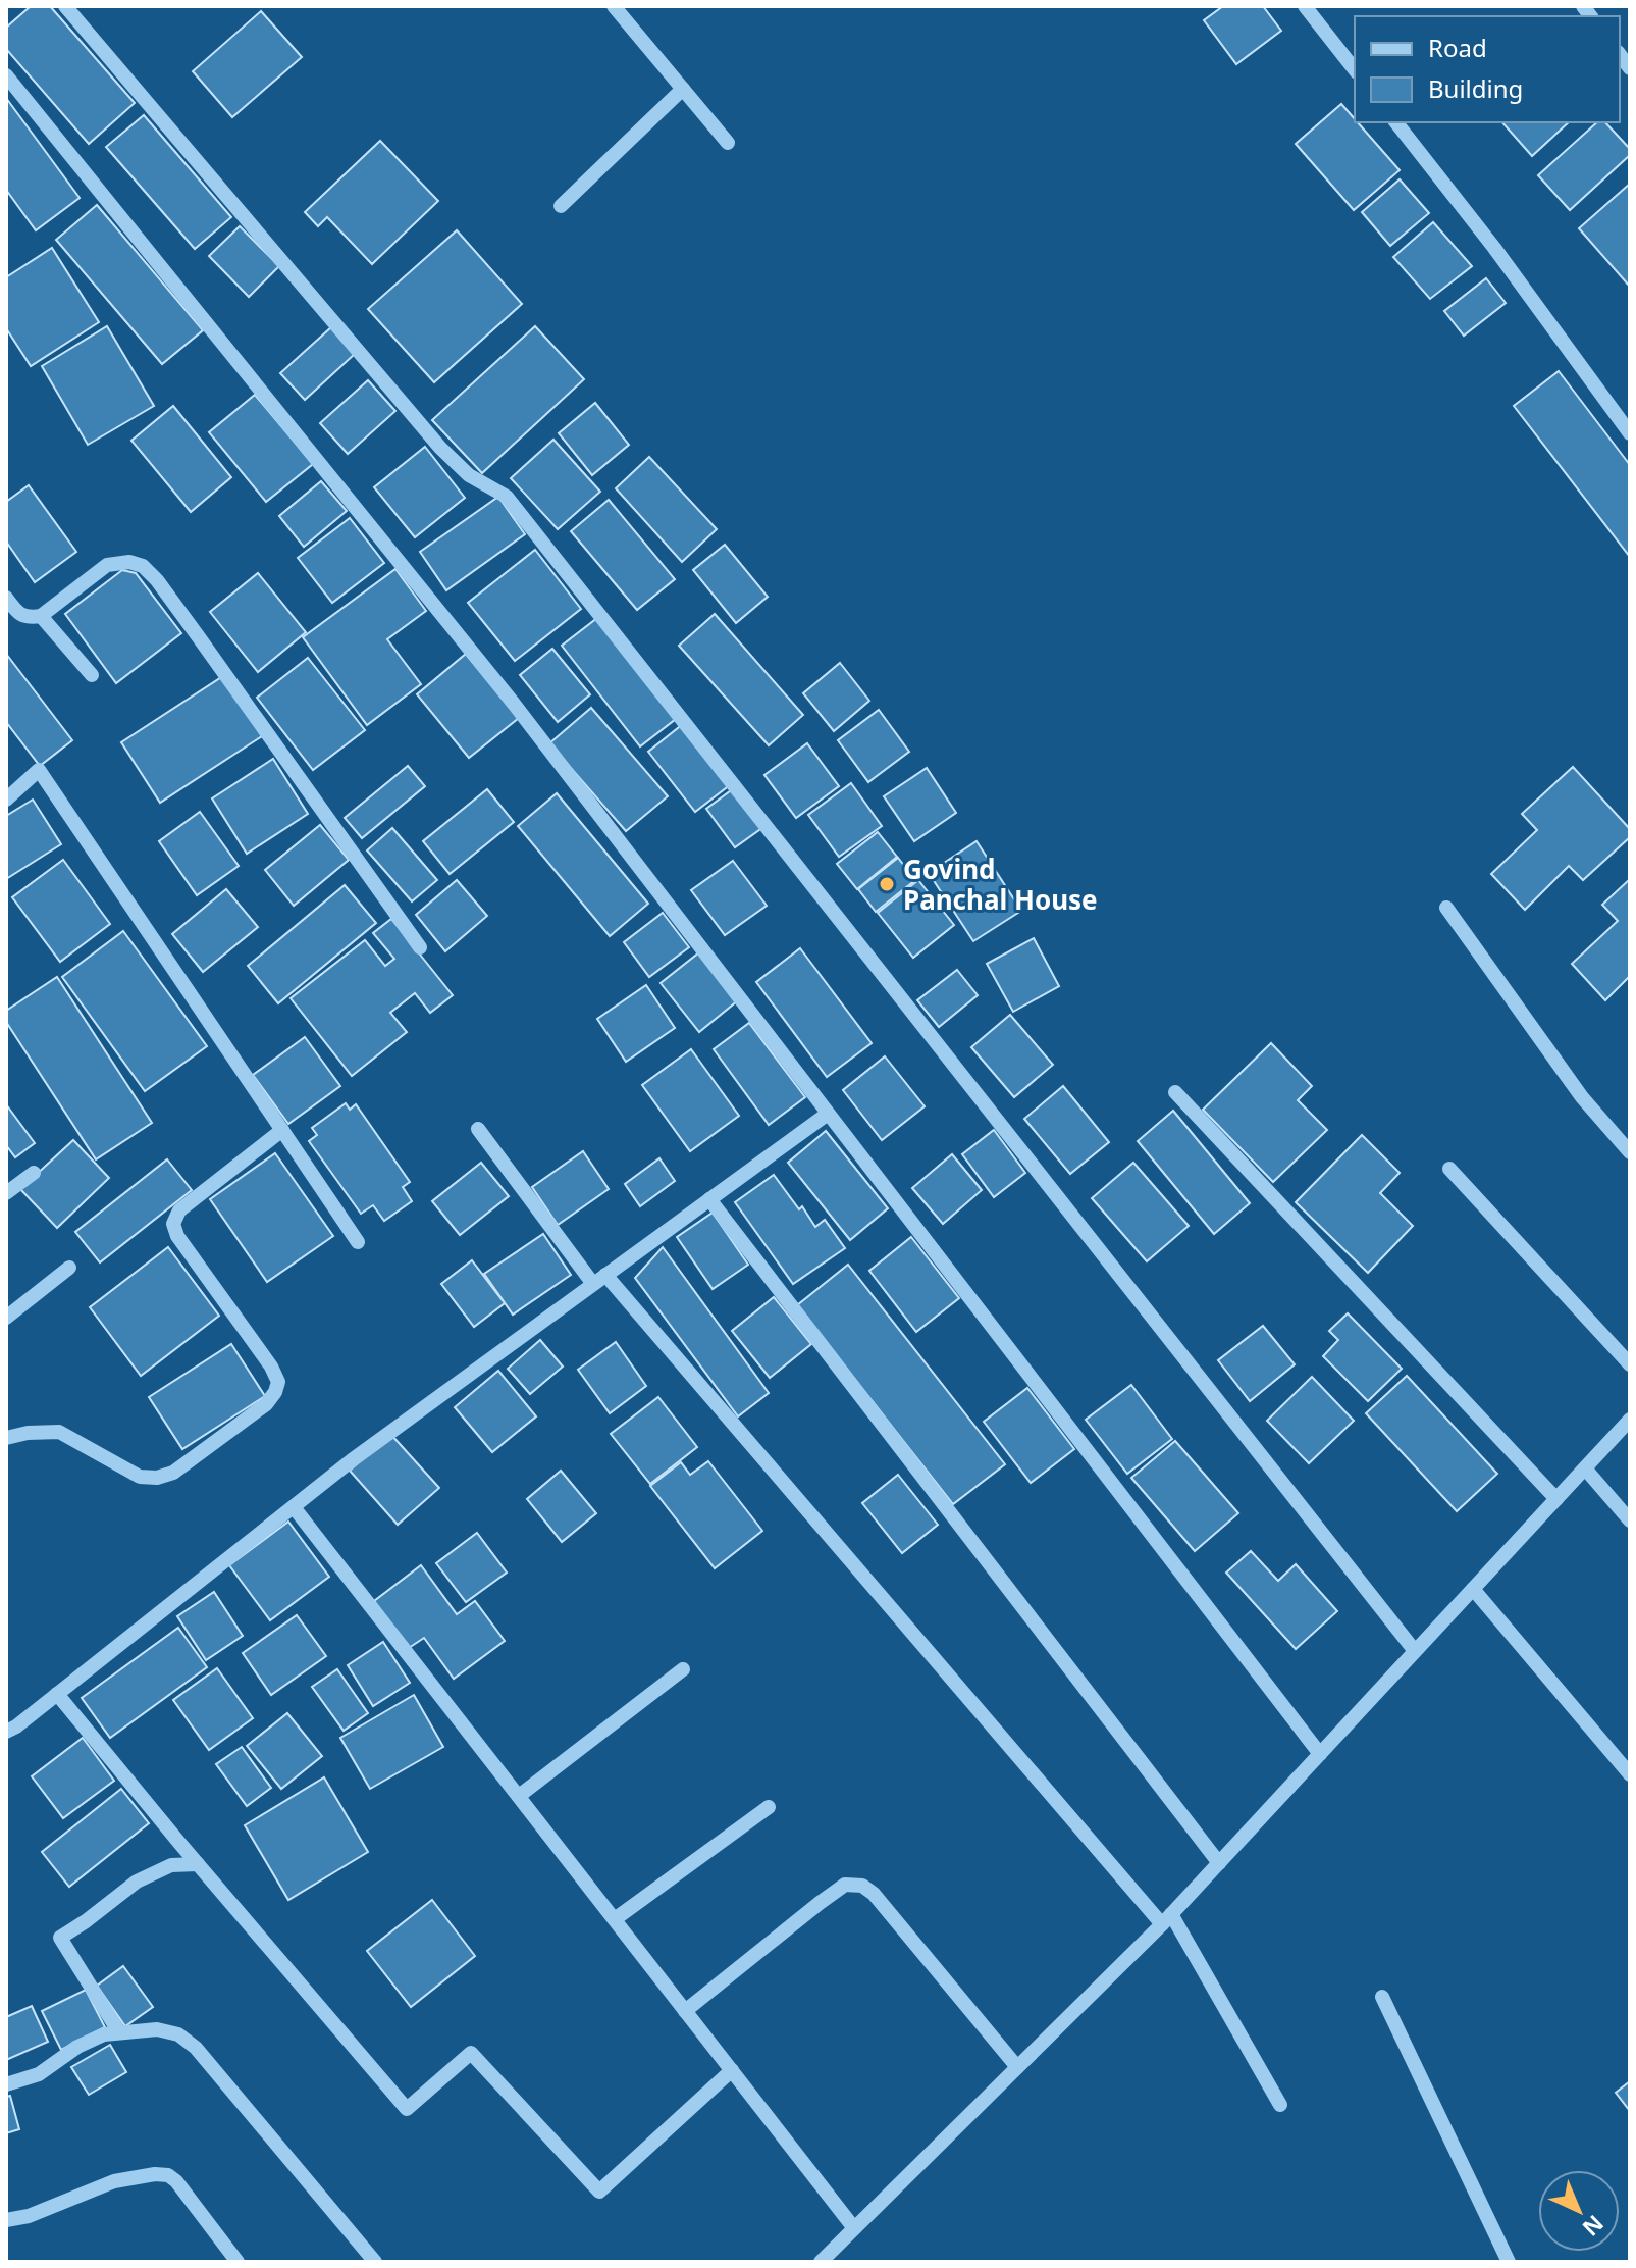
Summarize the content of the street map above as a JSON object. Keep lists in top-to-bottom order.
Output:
{
  "places": ["Govind Panchal House"],
  "legend": ["Road", "Building"],
  "north": "bottom right"
}
